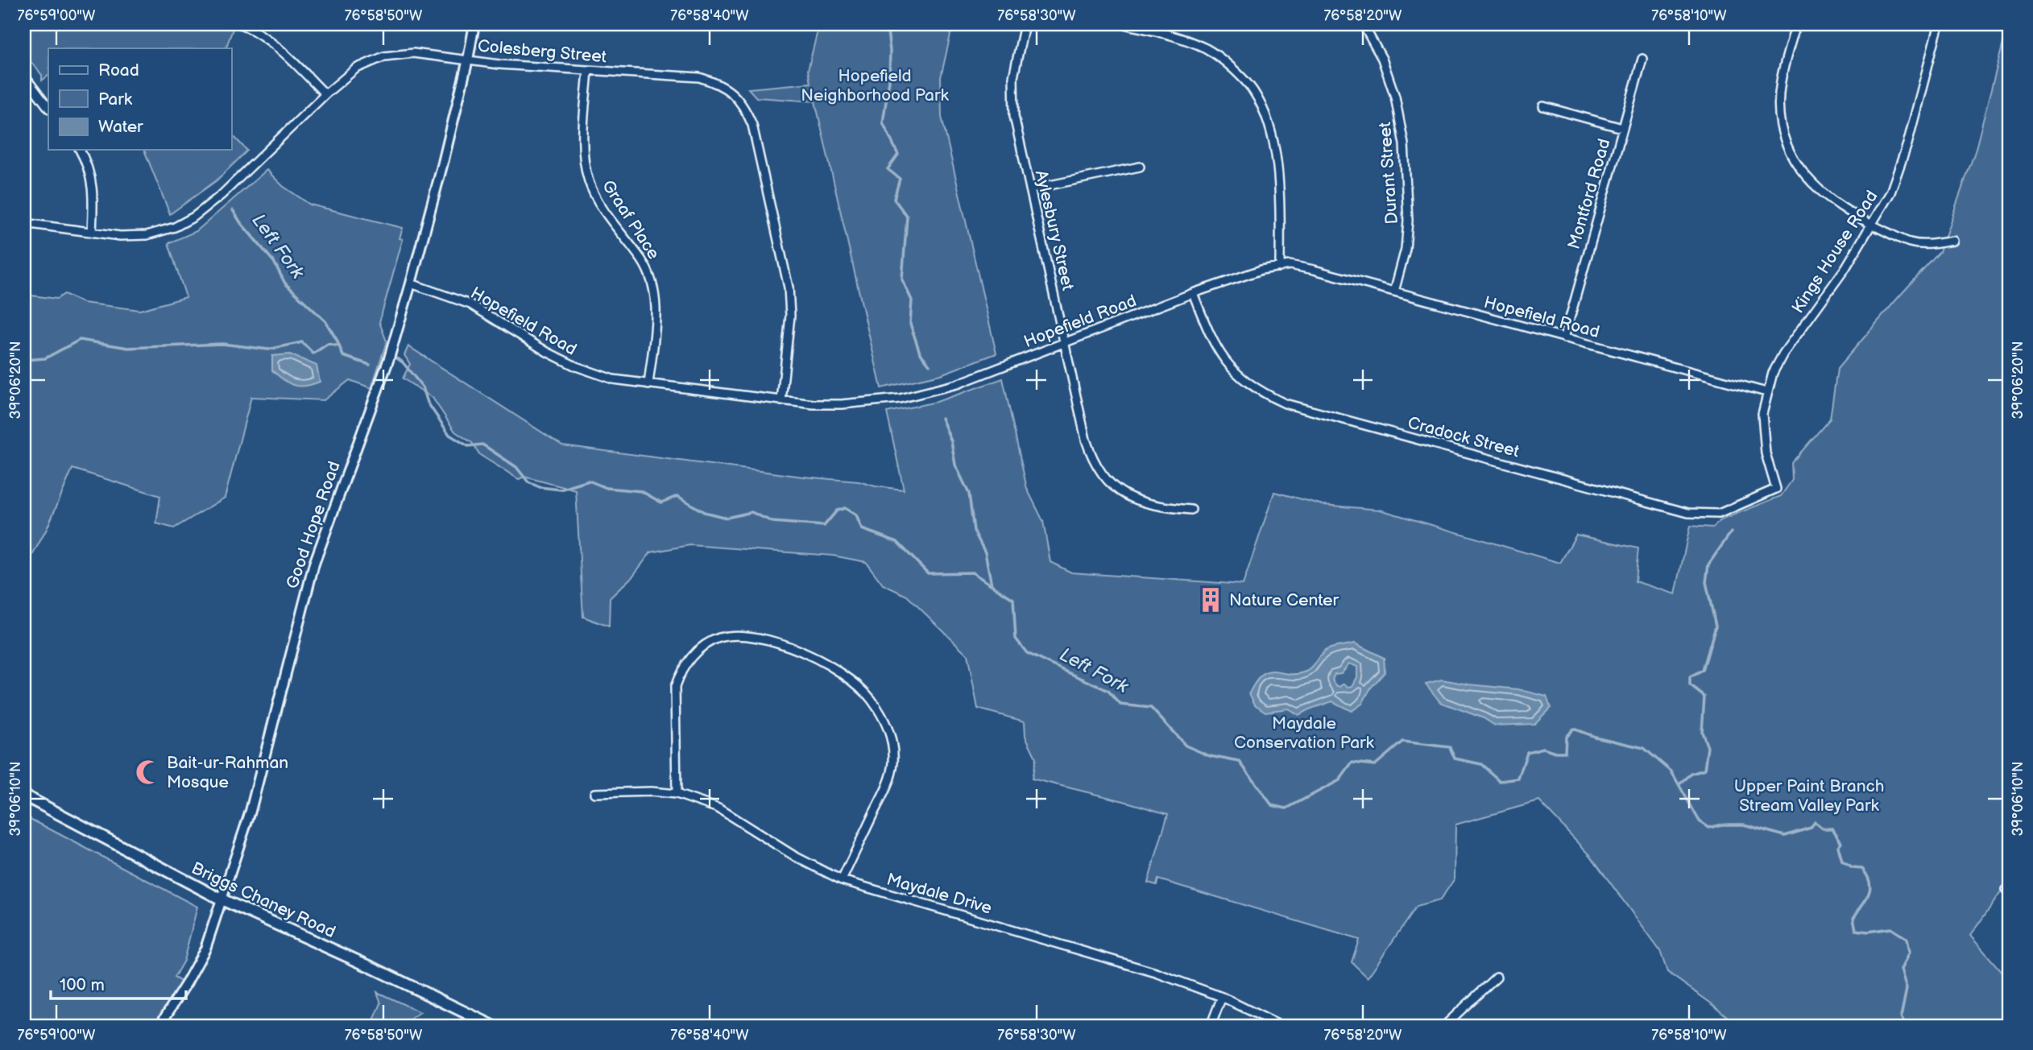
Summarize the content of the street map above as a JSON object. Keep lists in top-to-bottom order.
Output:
{
  "streets": {
    "main road": ["Briggs Chaney Road"],
    "street": [
      "Colesberg Street",
      "Durant Street",
      "Montford Road",
      "Graaf Place",
      "Aylesbury Street",
      "Kings House Road",
      "Hopefield Road",
      "Cradock Street",
      "Good Hope Road",
      "Maydale Drive"
    ]
  },
  "crossings": [
    ["Colesberg Street", "Graaf Place"],
    ["Colesberg Street", "Hopefield Road"],
    ["Colesberg Street", "Good Hope Road"],
    ["Durant Street", "Hopefield Road"],
    ["Montford Road", "Hopefield Road"],
    ["Graaf Place", "Hopefield Road"],
    ["Aylesbury Street", "Hopefield Road"],
    ["Kings House Road", "Hopefield Road"],
    ["Kings House Road", "Cradock Street"],
    ["Hopefield Road", "Cradock Street"],
    ["Hopefield Road", "Good Hope Road"],
    ["Good Hope Road", "Briggs Chaney Road"]
  ],
  "water": ["Left Fork"],
  "parks": ["Hopefield Neighborhood Park", "Maydale Conservation Park", "Upper Paint Branch Stream Valley Park"],
  "places": {
    "building": ["Nature Center"],
    "mosque": ["Bait-ur-Rahman Mosque"]
  },
  "legend": ["Road", "Park", "Water"],
  "scale_bar": "100 m",
  "coordinates": [
    "76°59'00\"W",
    "76°58'50\"W",
    "76°58'40\"W",
    "76°58'30\"W",
    "76°58'20\"W",
    "76°58'10\"W",
    "39°06'20\"N",
    "39°06'10\"N"
  ]
}
